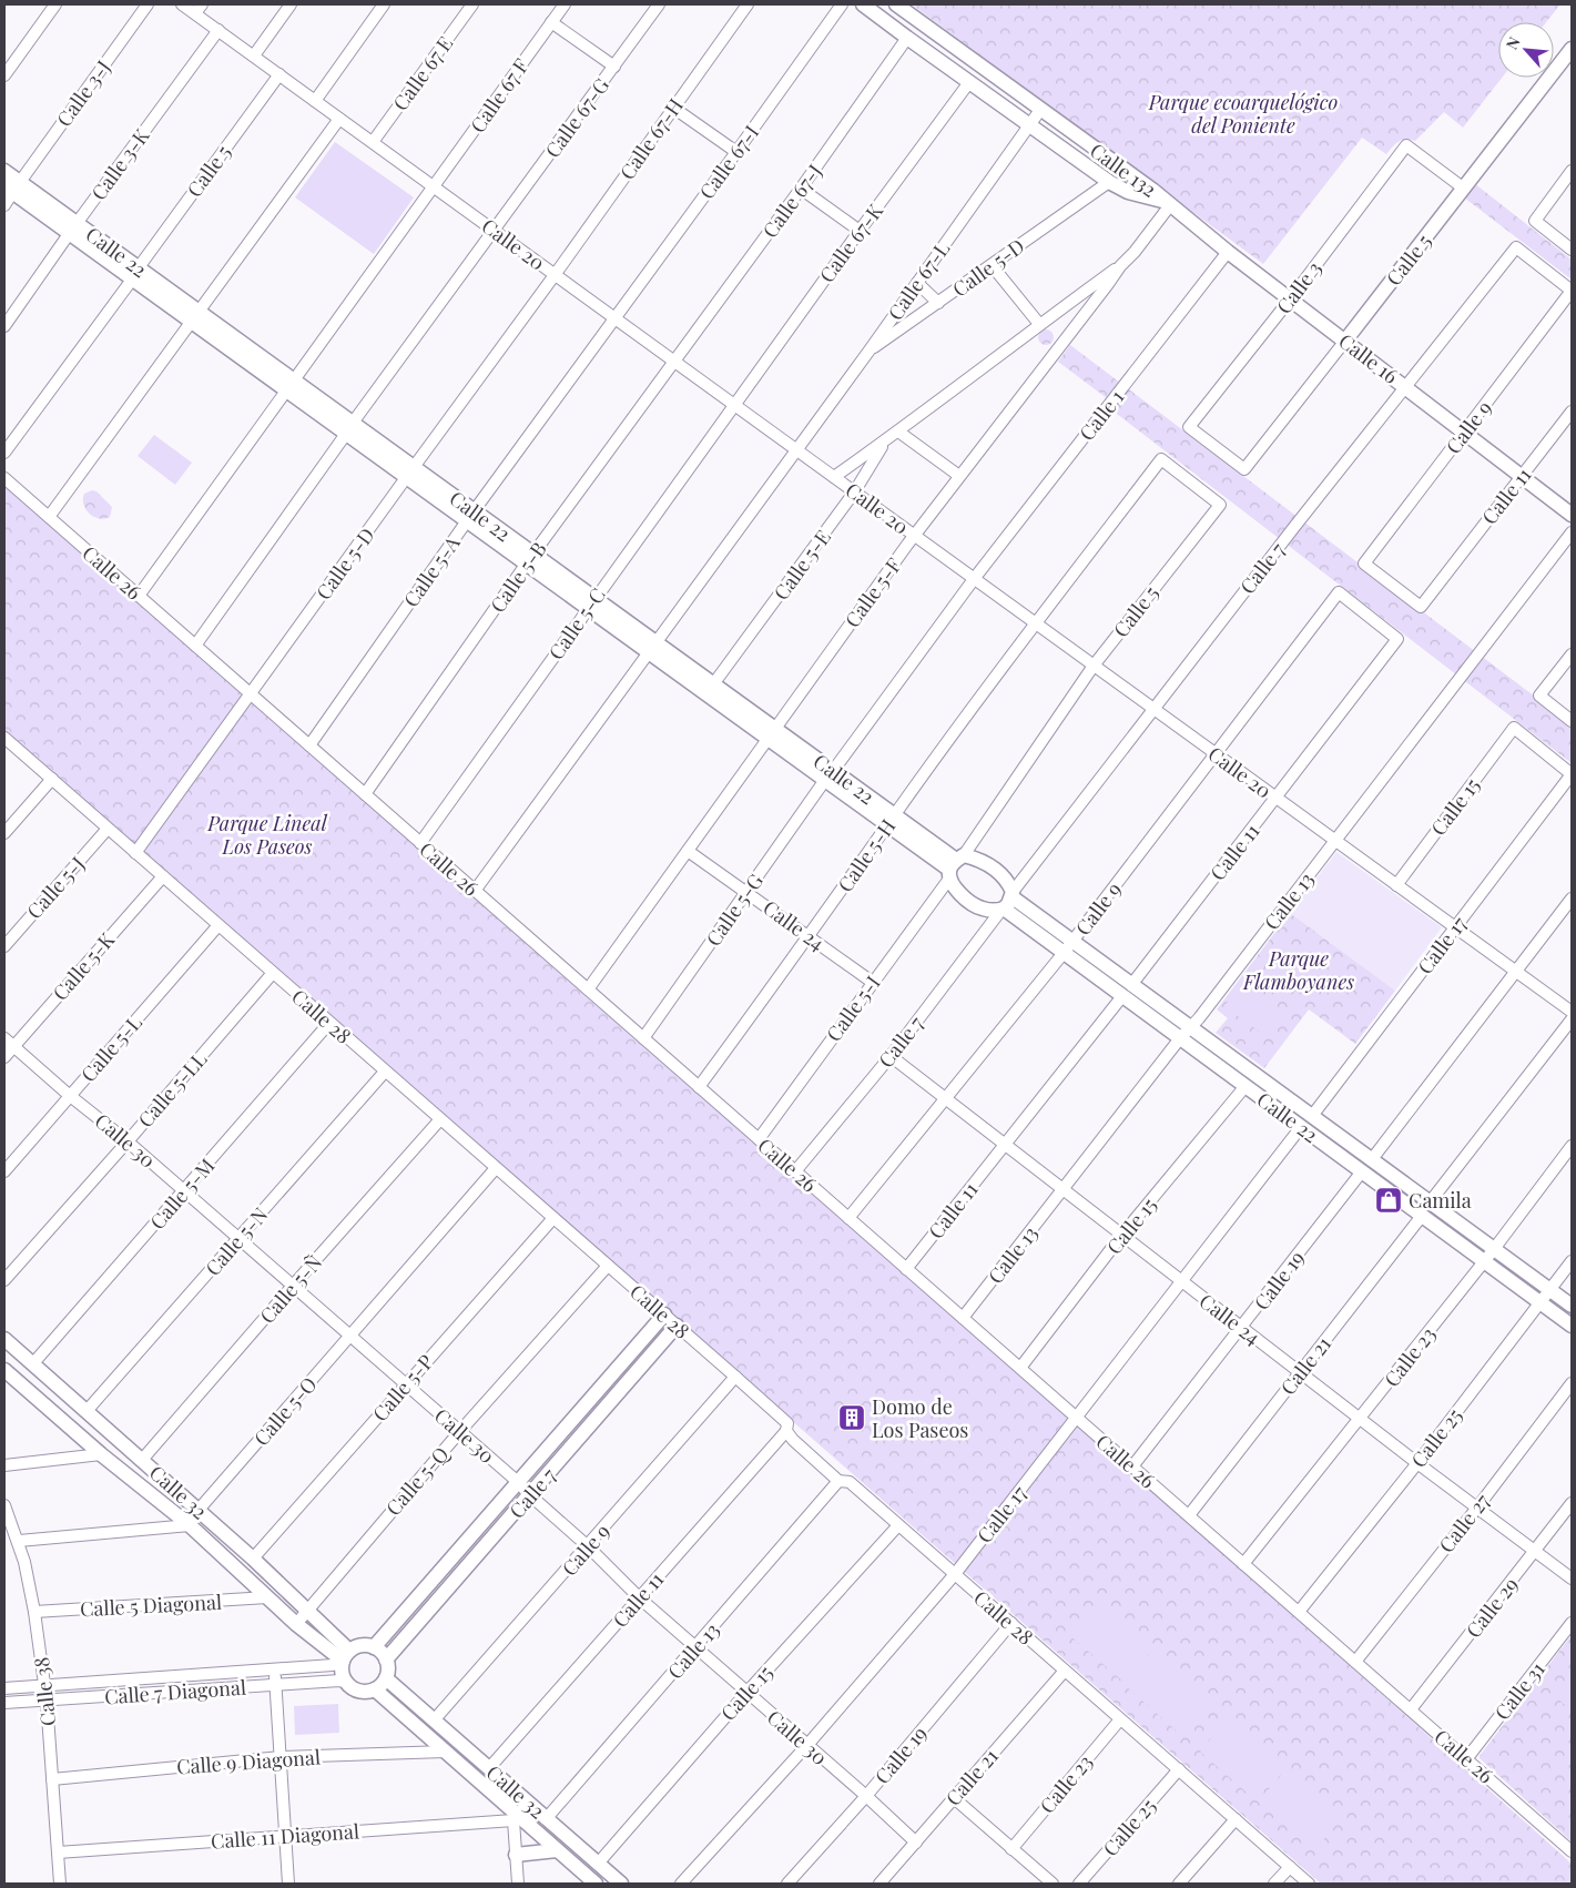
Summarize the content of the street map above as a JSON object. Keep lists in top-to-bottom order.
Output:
{
  "streets": {
    "street": [
      "Calle 67 E",
      "Calle 3-J",
      "Calle 67 F",
      "Calle 67-G",
      "Calle 67-H",
      "Calle 67-I",
      "Calle 3-K",
      "Calle 132",
      "Calle 5",
      "Calle 67-J",
      "Calle 67-K",
      "Calle 20",
      "Calle 22",
      "Calle 5-D",
      "Calle 67-L",
      "Calle 3",
      "Calle 16",
      "Calle 1",
      "Calle 9",
      "Calle 11",
      "Calle 5-E",
      "Calle 7",
      "Calle 5-A",
      "Calle 26",
      "Calle 5-B",
      "Calle 5-F",
      "Calle 5-C",
      "Calle 15",
      "Calle 5-H",
      "Calle 5-J",
      "Calle 13",
      "Calle 5-G",
      "Calle 24",
      "Calle 17",
      "Calle 5-K",
      "Calle 5-I",
      "Calle 28",
      "Calle 5-L",
      "Calle 5-LL",
      "Calle 30",
      "Calle 5-M",
      "Calle 5-N",
      "Calle 19",
      "Calle 5-Ñ",
      "Calle 23",
      "Calle 21",
      "Calle 5-P",
      "Calle 5-O",
      "Calle 25",
      "Calle 5-Q",
      "Calle 32",
      "Calle 27",
      "Calle 5 Diagonal",
      "Calle 29",
      "Calle 31",
      "Calle 38",
      "Calle 7 Diagonal",
      "Calle 9 Diagonal",
      "Calle 11 Diagonal"
    ]
  },
  "crossings": [
    ["Calle 67 E", "Calle 20"],
    ["Calle 3-J", "Calle 22"],
    ["Calle 67 F", "Calle 20"],
    ["Calle 67-G", "Calle 20"],
    ["Calle 67-H", "Calle 20"],
    ["Calle 67-H", "Calle 5-D"],
    ["Calle 67-I", "Calle 20"],
    ["Calle 67-I", "Calle 5-A"],
    ["Calle 3-K", "Calle 20"],
    ["Calle 3-K", "Calle 22"],
    ["Calle 132", "Calle 67-J"],
    ["Calle 132", "Calle 67-K"],
    ["Calle 132", "Calle 5-D"],
    ["Calle 132", "Calle 67-L"],
    ["Calle 132", "Calle 16"],
    ["Calle 132", "Calle 5-F"],
    ["Calle 5", "Calle 20"],
    ["Calle 5", "Calle 22"],
    ["Calle 5", "Calle 3"],
    ["Calle 5", "Calle 16"],
    ["Calle 5", "Calle 5-H"],
    ["Calle 5", "Calle 5-I"],
    ["Calle 67-J", "Calle 20"],
    ["Calle 67-J", "Calle 5-B"],
    ["Calle 67-K", "Calle 20"],
    ["Calle 67-K", "Calle 5-C"],
    ["Calle 20", "Calle 5-D"],
    ["Calle 20", "Calle 67-L"],
    ["Calle 20", "Calle 1"],
    ["Calle 20", "Calle 9"],
    ["Calle 20", "Calle 11"],
    ["Calle 20", "Calle 5-E"],
    ["Calle 20", "Calle 7"],
    ["Calle 20", "Calle 5-A"],
    ["Calle 20", "Calle 5-B"],
    ["Calle 20", "Calle 5-F"],
    ["Calle 20", "Calle 5-C"],
    ["Calle 20", "Calle 15"],
    ["Calle 20", "Calle 5-H"],
    ["Calle 20", "Calle 13"],
    ["Calle 20", "Calle 5-G"],
    ["Calle 20", "Calle 17"],
    ["Calle 20", "Calle 5-I"],
    ["Calle 22", "Calle 5-D"],
    ["Calle 22", "Calle 9"],
    ["Calle 22", "Calle 11"],
    ["Calle 22", "Calle 5-E"],
    ["Calle 22", "Calle 7"],
    ["Calle 22", "Calle 5-A"],
    ["Calle 22", "Calle 5-B"],
    ["Calle 22", "Calle 5-F"],
    ["Calle 22", "Calle 5-C"],
    ["Calle 22", "Calle 15"],
    ["Calle 22", "Calle 5-H"],
    ["Calle 22", "Calle 13"],
    ["Calle 22", "Calle 5-G"],
    ["Calle 22", "Calle 17"],
    ["Calle 22", "Calle 5-I"],
    ["Calle 22", "Calle 19"],
    ["Calle 22", "Calle 23"],
    ["Calle 22", "Calle 21"],
    ["Calle 22", "Calle 25"],
    ["Calle 5-D", "Calle 67-L"],
    ["Calle 5-D", "Calle 26"],
    ["Calle 5-D", "Calle 28"],
    ["Calle 3", "Calle 16"],
    ["Calle 16", "Calle 1"],
    ["Calle 16", "Calle 9"],
    ["Calle 16", "Calle 11"],
    ["Calle 16", "Calle 7"],
    ["Calle 16", "Calle 5-F"],
    ["Calle 1", "Calle 5-G"],
    ["Calle 9", "Calle 11"],
    ["Calle 9", "Calle 7"],
    ["Calle 9", "Calle 26"],
    ["Calle 9", "Calle 24"],
    ["Calle 9", "Calle 28"],
    ["Calle 9", "Calle 30"],
    ["Calle 9", "Calle 32"],
    ["Calle 11", "Calle 26"],
    ["Calle 11", "Calle 24"],
    ["Calle 11", "Calle 28"],
    ["Calle 11", "Calle 30"],
    ["Calle 11", "Calle 32"],
    ["Calle 5-E", "Calle 5-F"],
    ["Calle 7", "Calle 26"],
    ["Calle 7", "Calle 24"],
    ["Calle 7", "Calle 5-I"],
    ["Calle 7", "Calle 28"],
    ["Calle 7", "Calle 30"],
    ["Calle 7", "Calle 32"],
    ["Calle 7", "Calle 7 Diagonal"],
    ["Calle 5-A", "Calle 26"],
    ["Calle 26", "Calle 5-B"],
    ["Calle 26", "Calle 5-F"],
    ["Calle 26", "Calle 5-C"],
    ["Calle 26", "Calle 15"],
    ["Calle 26", "Calle 5-H"],
    ["Calle 26", "Calle 13"],
    ["Calle 26", "Calle 5-G"],
    ["Calle 26", "Calle 17"],
    ["Calle 26", "Calle 5-I"],
    ["Calle 26", "Calle 19"],
    ["Calle 26", "Calle 23"],
    ["Calle 26", "Calle 21"],
    ["Calle 26", "Calle 25"],
    ["Calle 26", "Calle 27"],
    ["Calle 26", "Calle 29"],
    ["Calle 26", "Calle 31"],
    ["Calle 5-F", "Calle 24"],
    ["Calle 15", "Calle 24"],
    ["Calle 15", "Calle 17"],
    ["Calle 15", "Calle 28"],
    ["Calle 15", "Calle 30"],
    ["Calle 15", "Calle 32"],
    ["Calle 5-H", "Calle 24"],
    ["Calle 5-J", "Calle 28"],
    ["Calle 13", "Calle 24"],
    ["Calle 13", "Calle 28"],
    ["Calle 13", "Calle 30"],
    ["Calle 13", "Calle 32"],
    ["Calle 5-G", "Calle 24"],
    ["Calle 24", "Calle 17"],
    ["Calle 24", "Calle 5-I"],
    ["Calle 24", "Calle 19"],
    ["Calle 24", "Calle 23"],
    ["Calle 24", "Calle 21"],
    ["Calle 24", "Calle 25"],
    ["Calle 24", "Calle 27"],
    ["Calle 24", "Calle 29"],
    ["Calle 17", "Calle 28"],
    ["Calle 17", "Calle 30"],
    ["Calle 5-K", "Calle 28"],
    ["Calle 5-K", "Calle 30"],
    ["Calle 28", "Calle 5-L"],
    ["Calle 28", "Calle 5-LL"],
    ["Calle 28", "Calle 5-M"],
    ["Calle 28", "Calle 5-N"],
    ["Calle 28", "Calle 19"],
    ["Calle 28", "Calle 5-Ñ"],
    ["Calle 28", "Calle 23"],
    ["Calle 28", "Calle 21"],
    ["Calle 28", "Calle 5-P"],
    ["Calle 28", "Calle 5-O"],
    ["Calle 28", "Calle 25"],
    ["Calle 28", "Calle 5-Q"],
    ["Calle 5-L", "Calle 30"],
    ["Calle 5-LL", "Calle 30"],
    ["Calle 30", "Calle 5-M"],
    ["Calle 30", "Calle 5-N"],
    ["Calle 30", "Calle 19"],
    ["Calle 30", "Calle 5-Ñ"],
    ["Calle 30", "Calle 21"],
    ["Calle 30", "Calle 5-P"],
    ["Calle 30", "Calle 5-O"],
    ["Calle 30", "Calle 5-Q"],
    ["Calle 5-M", "Calle 32"],
    ["Calle 5-N", "Calle 32"],
    ["Calle 5-Ñ", "Calle 32"],
    ["Calle 5-P", "Calle 32"],
    ["Calle 5-O", "Calle 32"],
    ["Calle 5-Q", "Calle 32"],
    ["Calle 32", "Calle 5 Diagonal"],
    ["Calle 32", "Calle 7 Diagonal"],
    ["Calle 32", "Calle 9 Diagonal"],
    ["Calle 32", "Calle 11 Diagonal"],
    ["Calle 5 Diagonal", "Calle 38"],
    ["Calle 38", "Calle 7 Diagonal"],
    ["Calle 38", "Calle 9 Diagonal"],
    ["Calle 38", "Calle 11 Diagonal"]
  ],
  "parks": ["Parque ecoarquelógico del Poniente", "Parque Lineal Los Paseos", "Parque Flamboyanes"],
  "places": {
    "shop": ["Camila"],
    "building": ["Domo de Los Paseos"]
  },
  "north": "top left"
}
